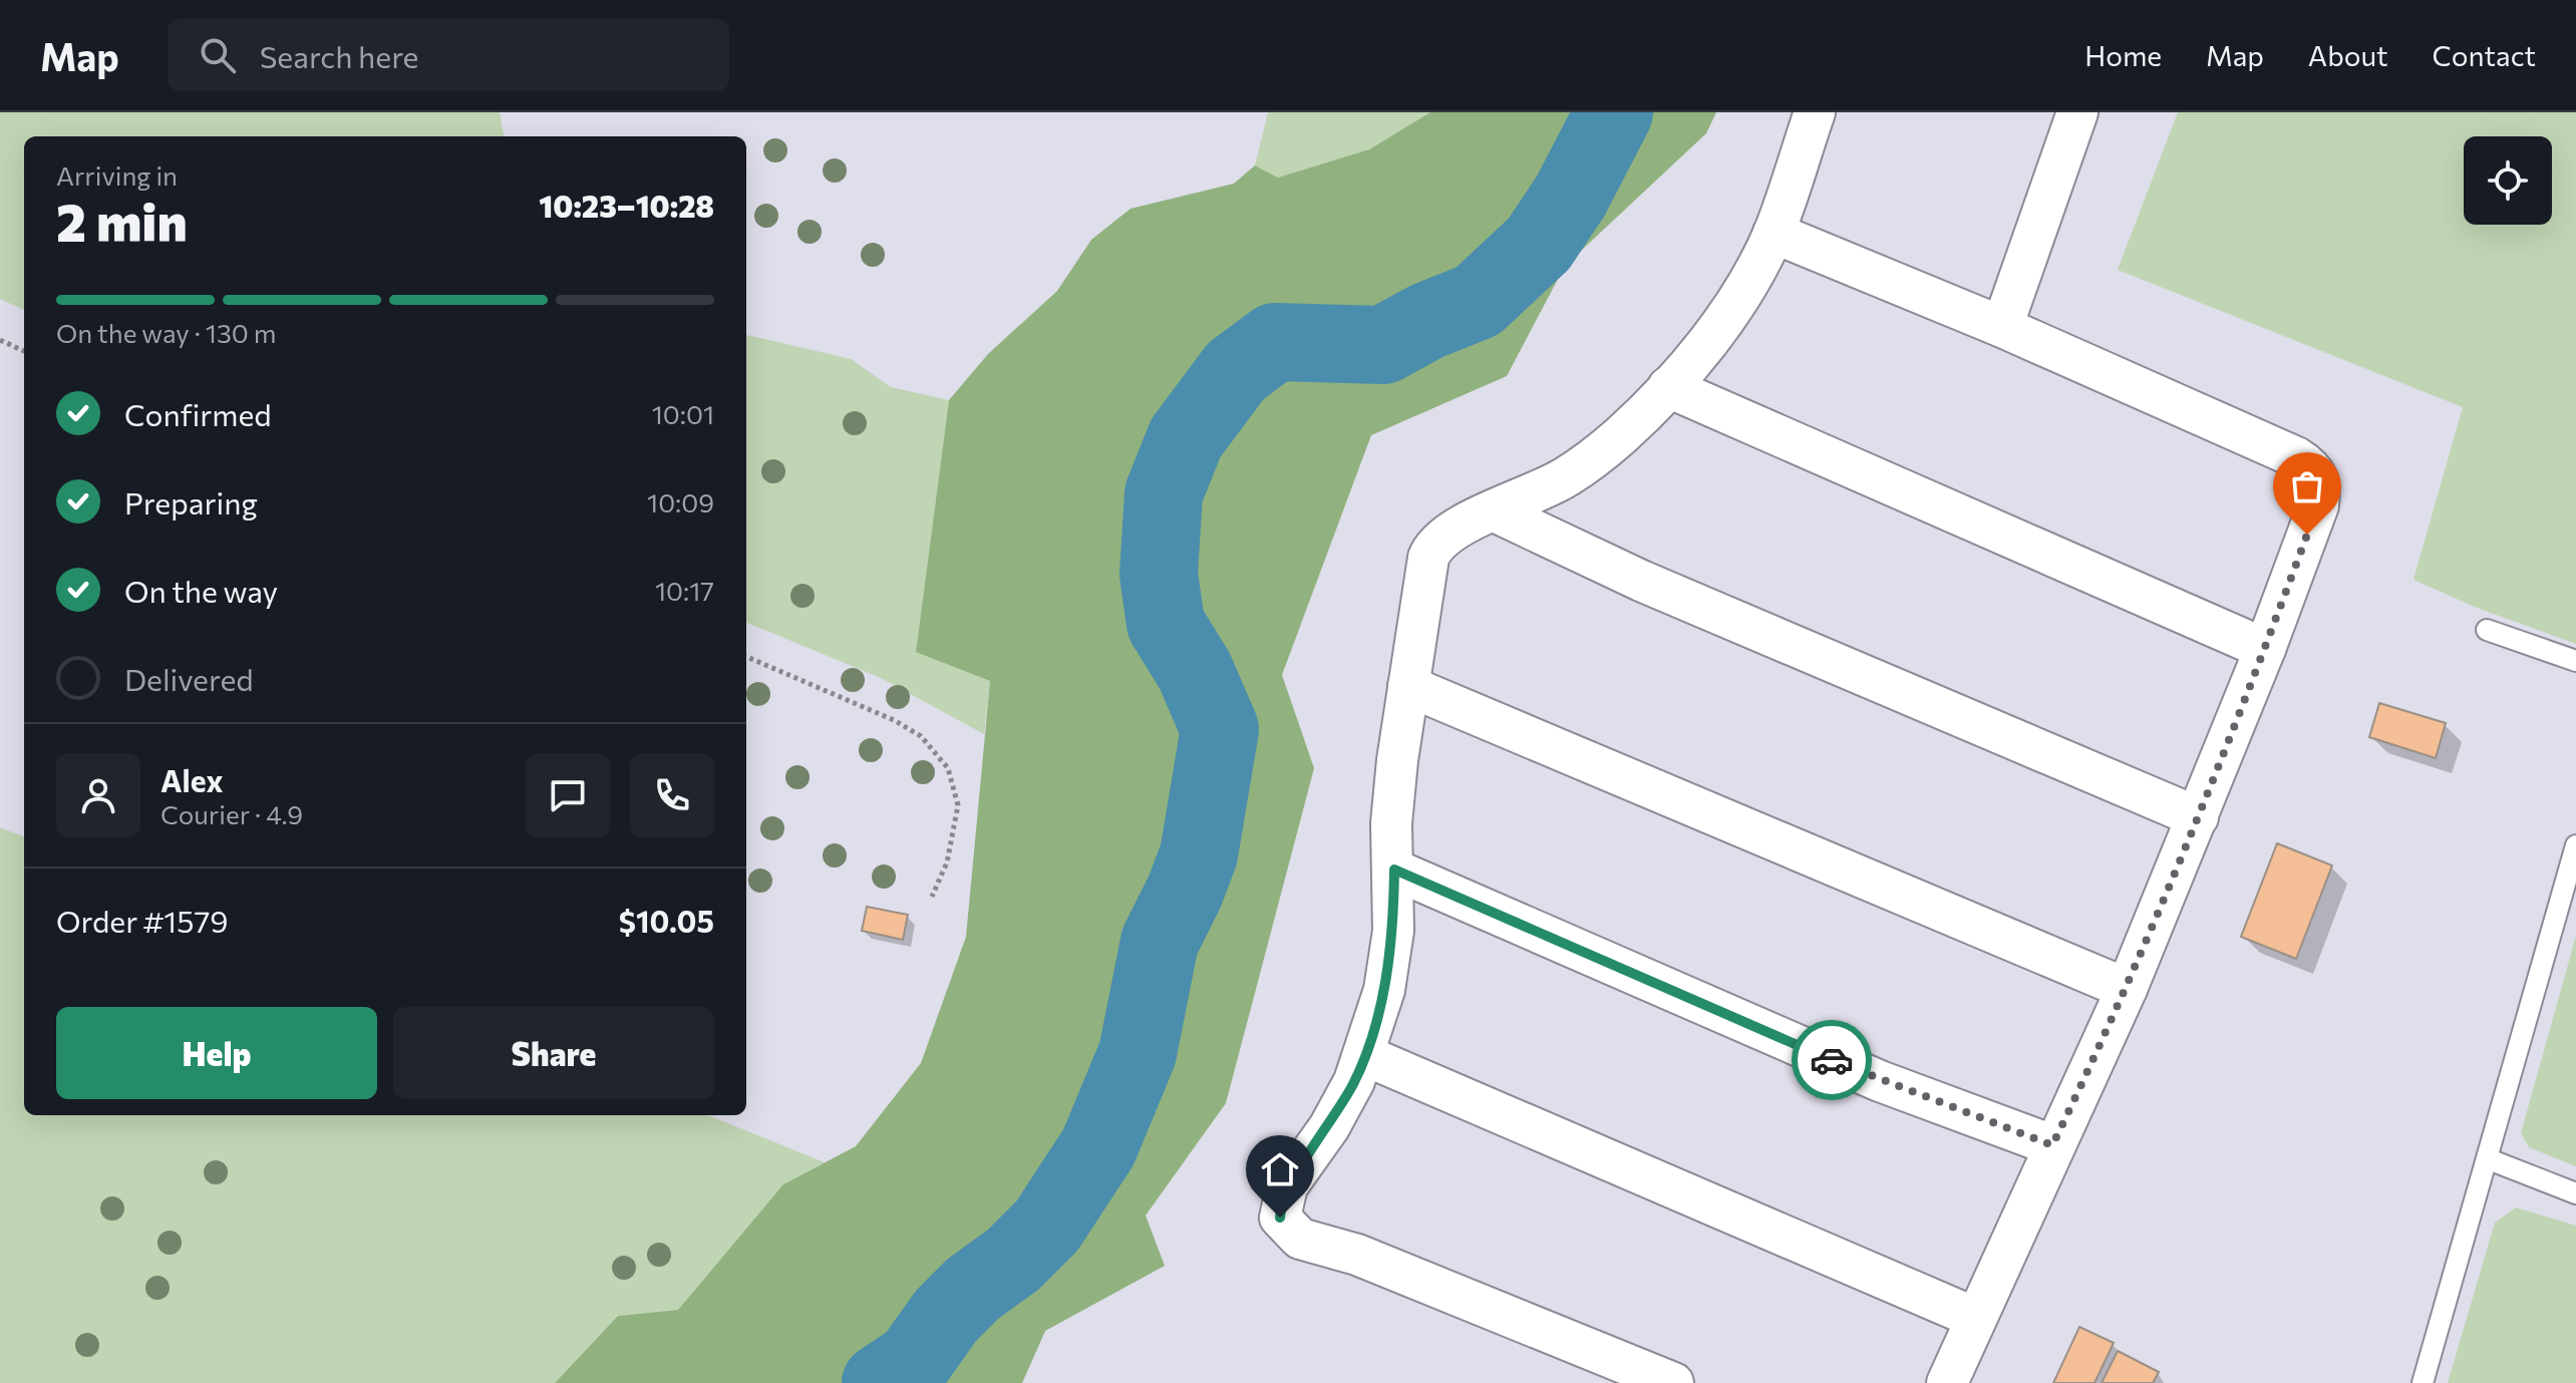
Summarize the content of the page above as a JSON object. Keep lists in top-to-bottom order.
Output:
{
  "page": {
    "header": "Map",
    "search": "Search here",
    "nav": [
      "Home",
      "Map",
      "About",
      "Contact"
    ],
    "heading": ["2 min", "Arriving in", "10:23–10:28"],
    "panel": [
      "Alex",
      "Courier · 4.9",
      "Order #1579",
      "$10.05"
    ],
    "bar": "On the way · 130 m",
    "list": [
      ["Confirmed", "10:01"],
      ["Preparing", "10:09"],
      ["On the way", "10:17"],
      "Delivered"
    ],
    "buttons": ["Help", "Share"]
  }
}
